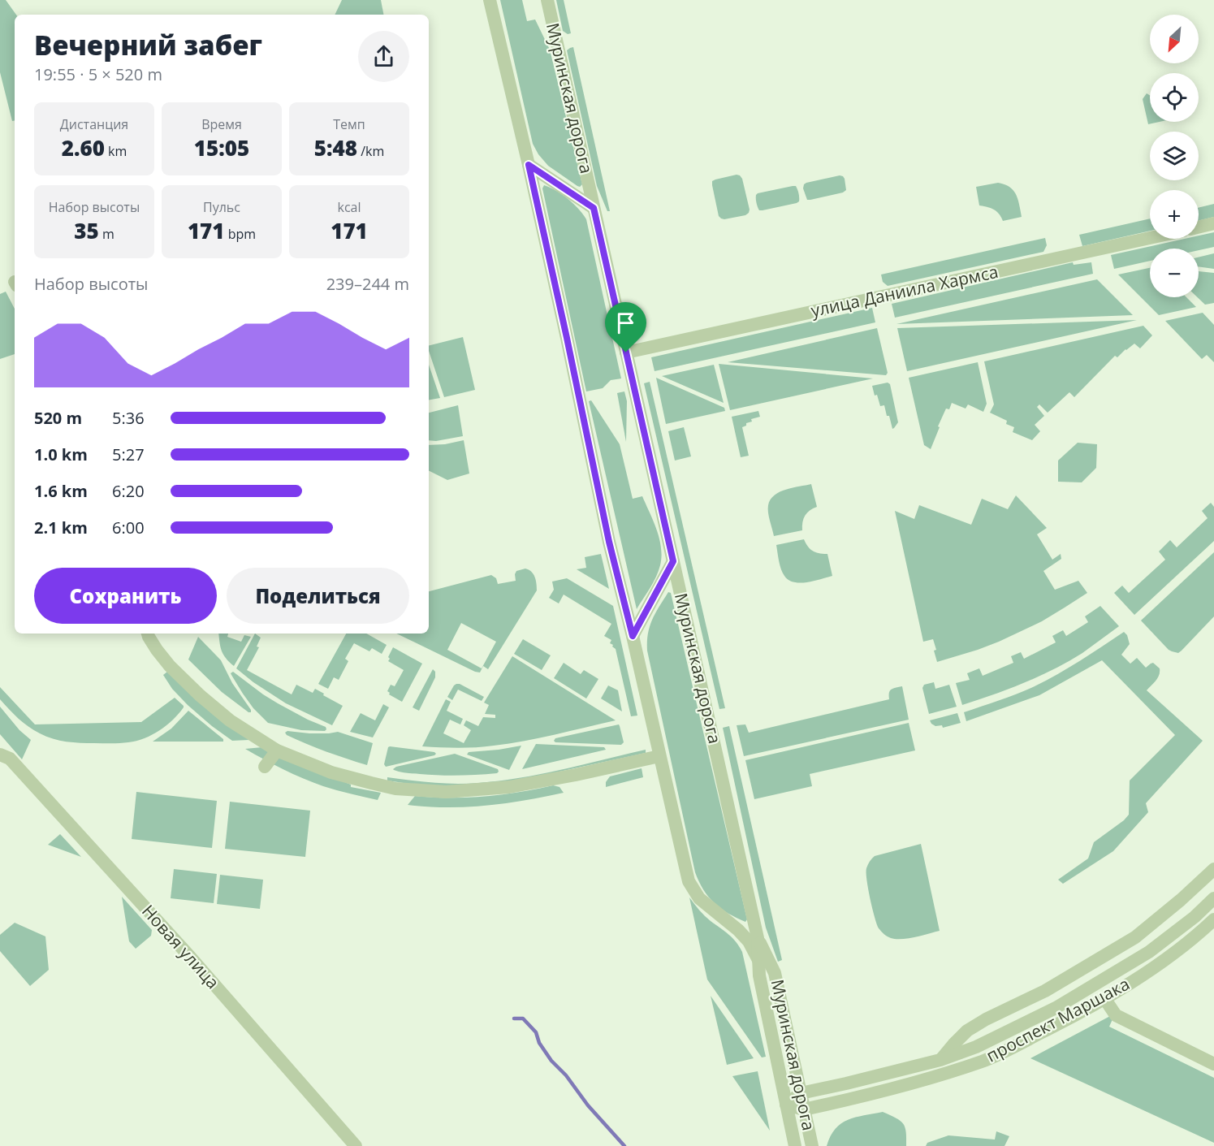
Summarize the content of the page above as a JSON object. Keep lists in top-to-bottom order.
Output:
{
  "streets": {
    "street": [
      "Муринская дорога",
      "улица Даниила Хармса",
      "Новая улица",
      "проспект Маршака"
    ]
  },
  "crossings": [
    ["Муринская дорога", "улица Даниила Хармса"],
    ["Муринская дорога", "проспект Маршака"]
  ],
  "north": "bottom left",
  "page": {
    "map_buttons": ["+", "−"],
    "heading": ["Вечерний забег", "19:55 · 5 × 520 m"],
    "stats": [
      ["Дистанция", "2.60 km"],
      ["Время", "15:05"],
      ["Темп", "5:48 /km"],
      ["Набор высоты", "35 m"],
      ["Пульс", "171 bpm"],
      ["kcal", "171"]
    ],
    "chart": ["Набор высоты", "239–244 m"],
    "list": [
      {
        "name": "520 m",
        "note": "5:36"
      },
      {
        "name": "1.0 km",
        "note": "5:27"
      },
      {
        "name": "1.6 km",
        "note": "6:20"
      },
      {
        "name": "2.1 km",
        "note": "6:00"
      }
    ],
    "buttons": ["Сохранить", "Поделиться"]
  }
}
